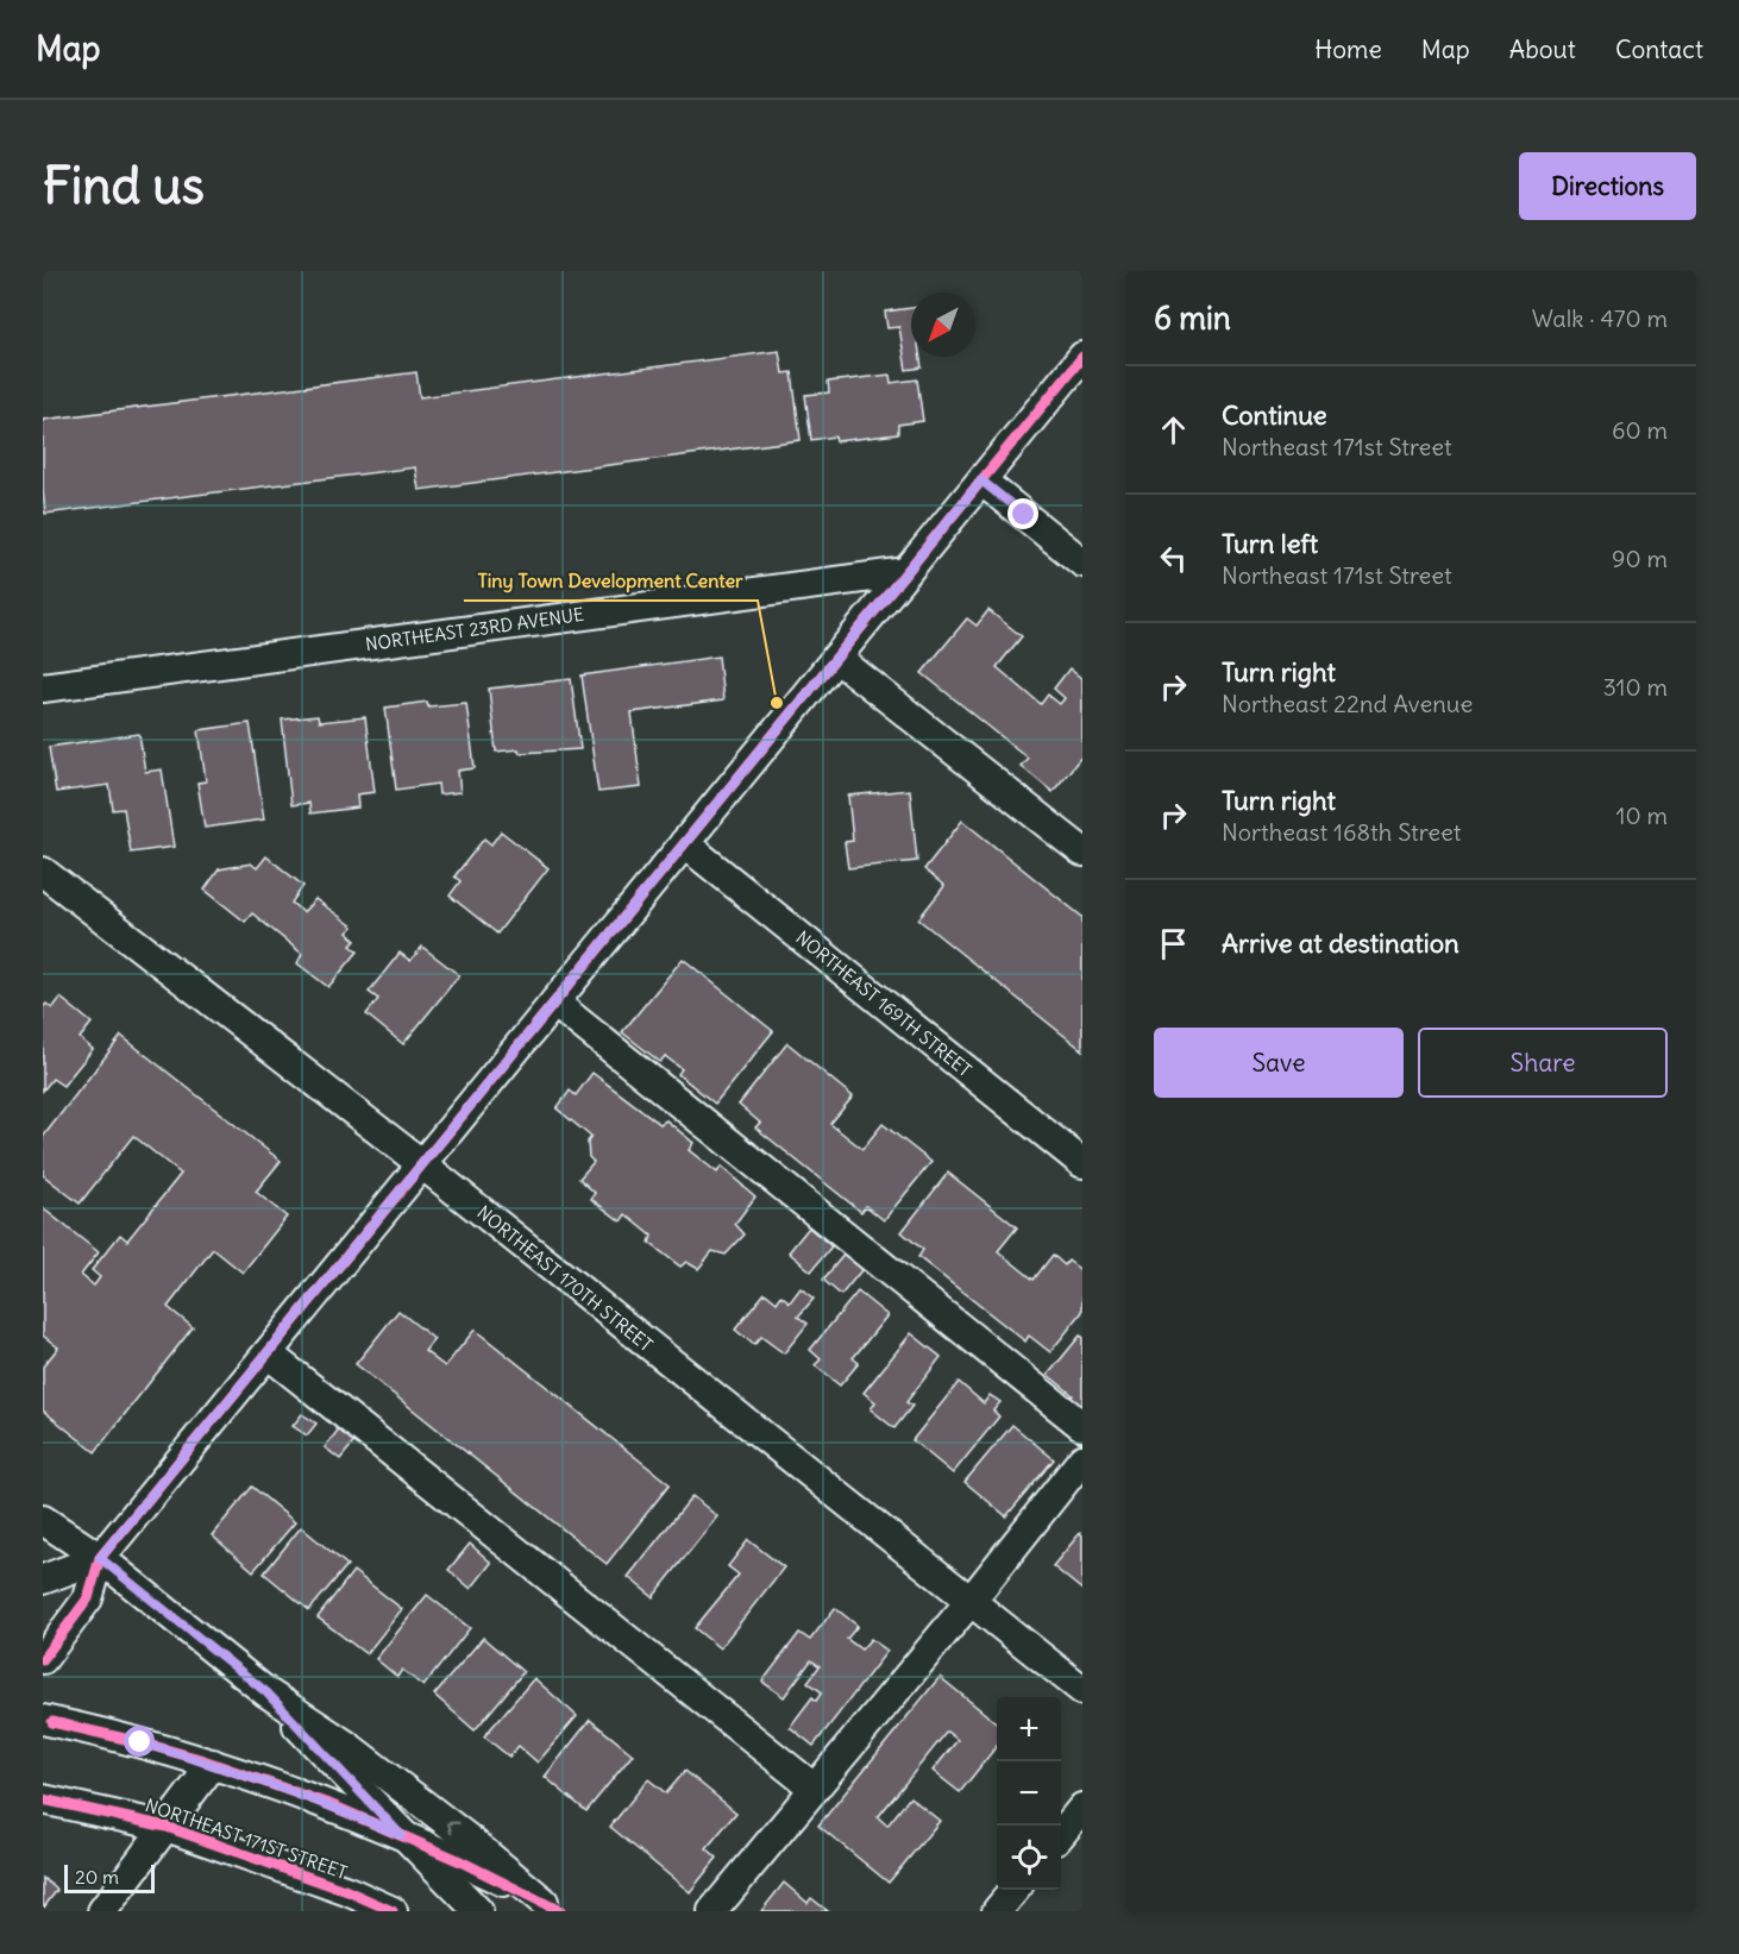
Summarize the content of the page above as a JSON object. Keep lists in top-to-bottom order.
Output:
{
  "streets": {
    "street": [
      "NORTHEAST 23RD AVENUE",
      "NORTHEAST 169TH STREET",
      "NORTHEAST 170TH STREET",
      "NORTHEAST 171ST STREET"
    ]
  },
  "places": ["Tiny Town Development Center"],
  "scale_bar": "20 m",
  "north": "bottom left",
  "page": {
    "header": "Map",
    "nav": [
      "Home",
      "Map",
      "About",
      "Contact"
    ],
    "buttons": [
      "Directions",
      ["Save", "Share"]
    ],
    "title": "Find us",
    "heading": ["6 min", "Walk · 470 m"],
    "list": [
      ["Continue", "Northeast 171st Street", "60 m"],
      ["Turn left", "Northeast 171st Street", "90 m"],
      ["Turn right", "Northeast 22nd Avenue", "310 m"],
      ["Turn right", "Northeast 168th Street", "10 m"],
      "Arrive at destination"
    ],
    "map_buttons": ["+", "−"],
    "scale": "20 m"
  }
}
